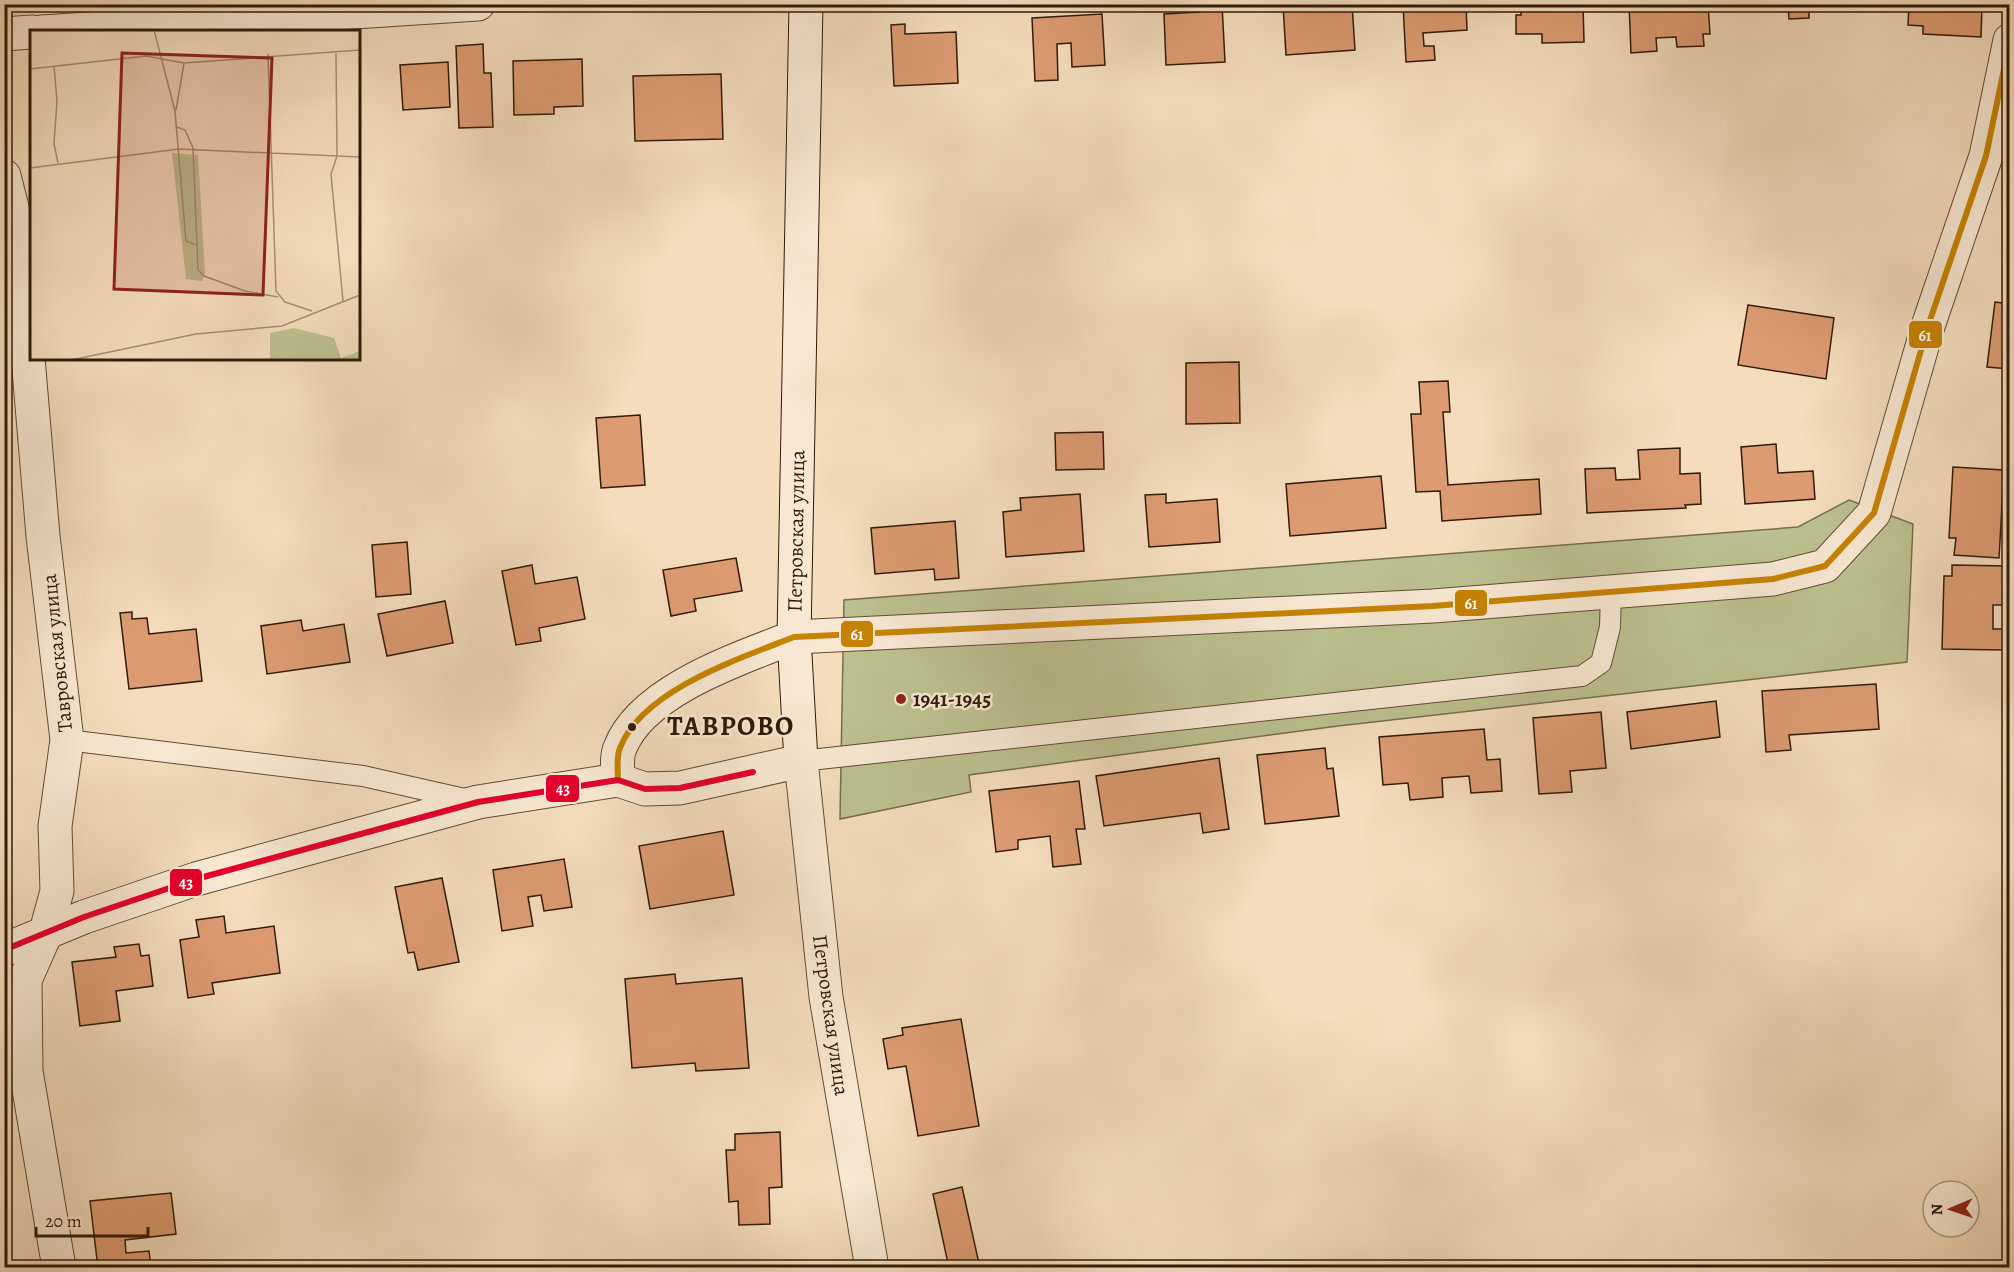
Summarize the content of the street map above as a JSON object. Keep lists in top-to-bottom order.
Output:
{
  "streets": {
    "street": ["Петровская улица", "Тавровская улица"]
  },
  "districts": ["ТАВРОВО"],
  "places": ["1941-1945"],
  "lines": ["transit line 61", "transit line 43"],
  "scale_bar": "20 m",
  "north": "left"
}
